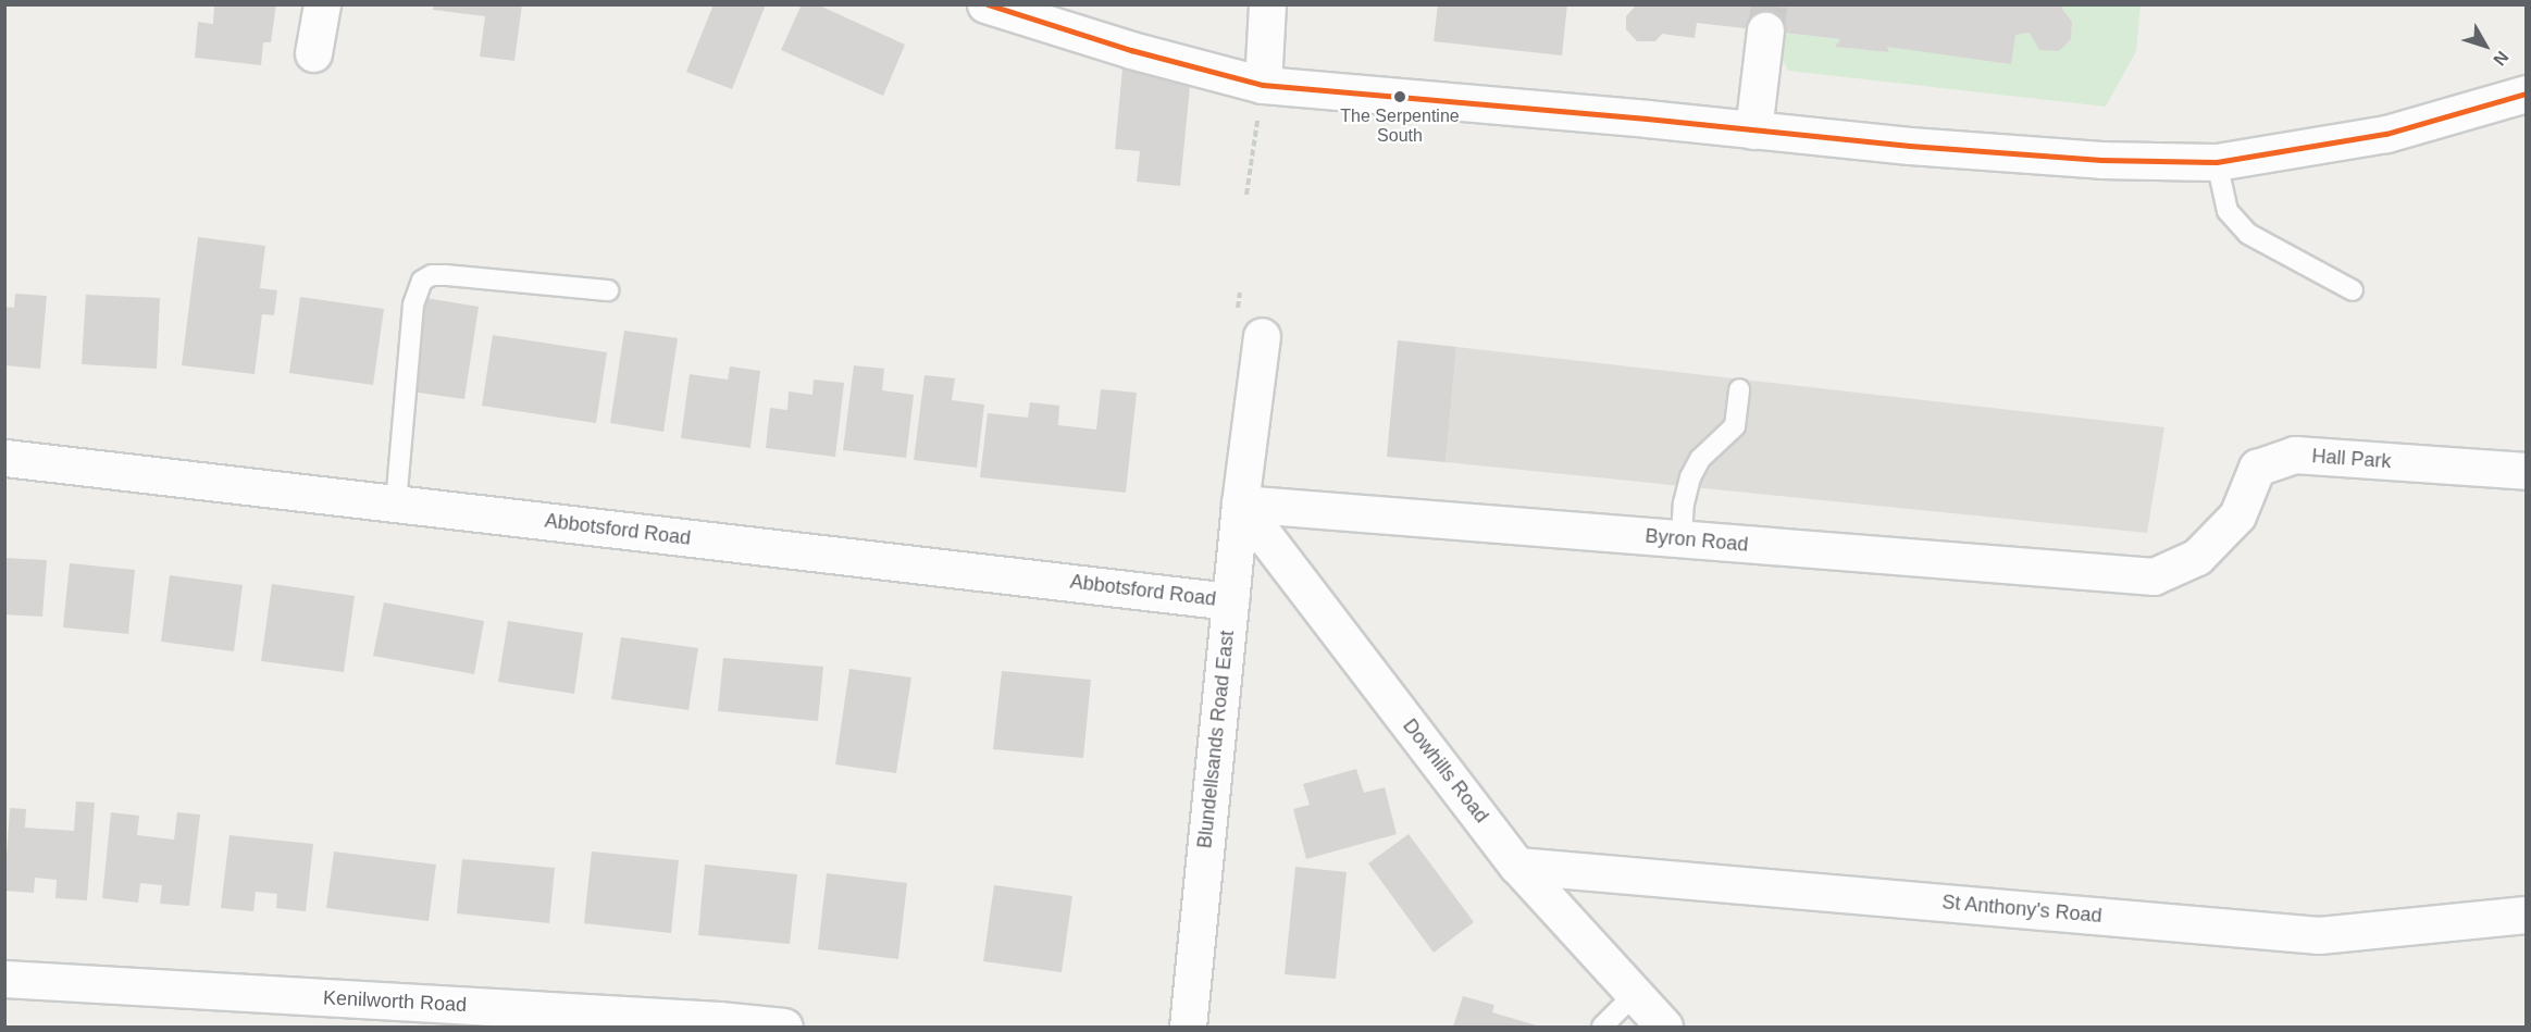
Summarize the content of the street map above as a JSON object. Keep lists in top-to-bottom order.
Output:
{
  "streets": {
    "street": [
      "Hall Park",
      "Abbotsford Road",
      "Byron Road",
      "Blundellsands Road East",
      "Dowhills Road",
      "St Anthony's Road",
      "Kenilworth Road"
    ]
  },
  "crossings": [
    ["Hall Park", "Byron Road"],
    ["Abbotsford Road", "Blundellsands Road East"],
    ["Byron Road", "Blundellsands Road East"],
    ["Byron Road", "Dowhills Road"],
    ["Blundellsands Road East", "Dowhills Road"],
    ["Dowhills Road", "St Anthony's Road"]
  ],
  "places": ["The Serpentine South"],
  "north": "bottom right"
}
